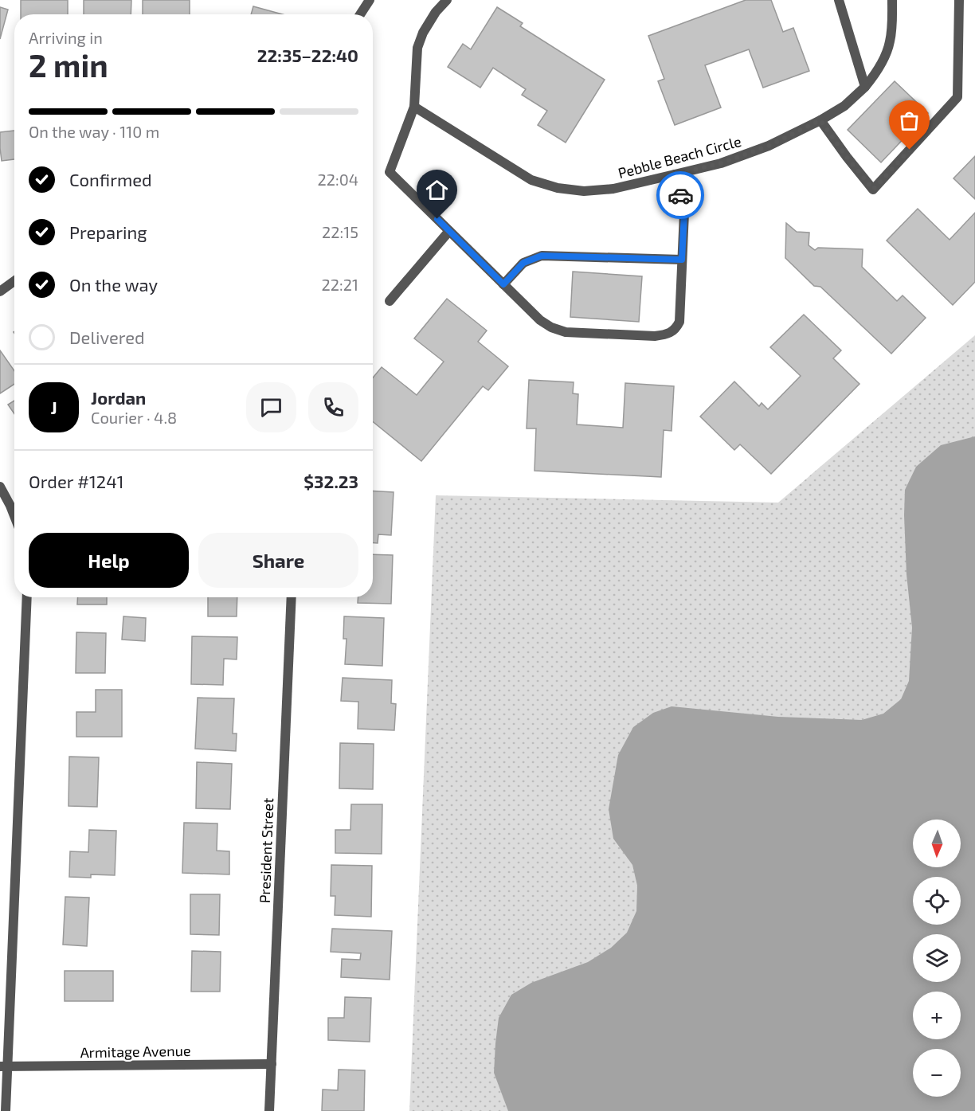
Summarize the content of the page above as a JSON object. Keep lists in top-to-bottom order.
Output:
{
  "streets": {
    "street": ["Pebble Beach Circle", "President Street", "Armitage Avenue"]
  },
  "crossings": [
    ["President Street", "Armitage Avenue"]
  ],
  "north": "bottom",
  "page": {
    "heading": ["2 min", "Arriving in", "22:35–22:40"],
    "panel": [
      "Jordan",
      "Courier · 4.8",
      "Order #1241",
      "$32.23"
    ],
    "bar": "On the way · 110 m",
    "list": [
      ["Confirmed", "22:04"],
      ["Preparing", "22:15"],
      ["On the way", "22:21"],
      "Delivered"
    ],
    "round": "J",
    "buttons": ["Help", "Share"],
    "map_buttons": ["+", "−"]
  }
}
